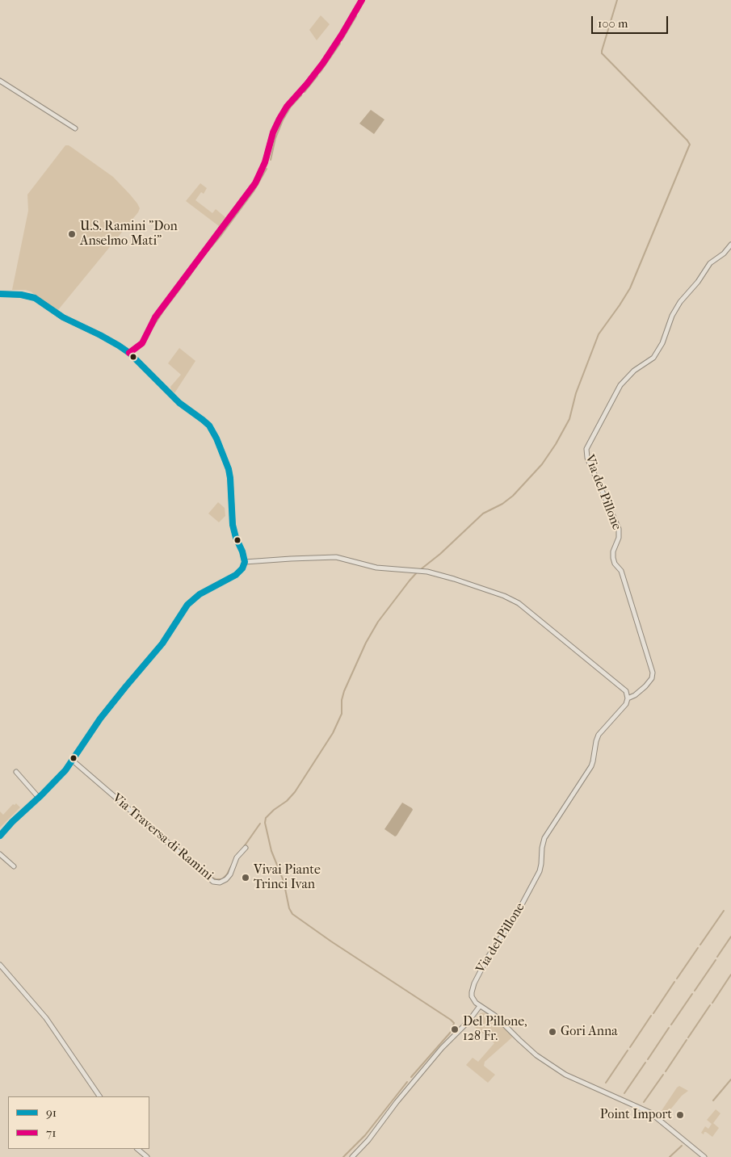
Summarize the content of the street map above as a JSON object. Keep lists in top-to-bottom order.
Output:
{
  "streets": {
    "street": ["Via del Pillone", "Via Traversa di Ramini"]
  },
  "places": [
    "U.S. Ramini \"Don Anselmo Mati\"",
    "Vivai Piante Trinci Ivan",
    "Del Pillone, 128 Fr.",
    "Gori Anna",
    "Point Import"
  ],
  "lines": ["transit line 71", "transit line 91"],
  "legend": ["91", "71"],
  "scale_bar": "100 m"
}
